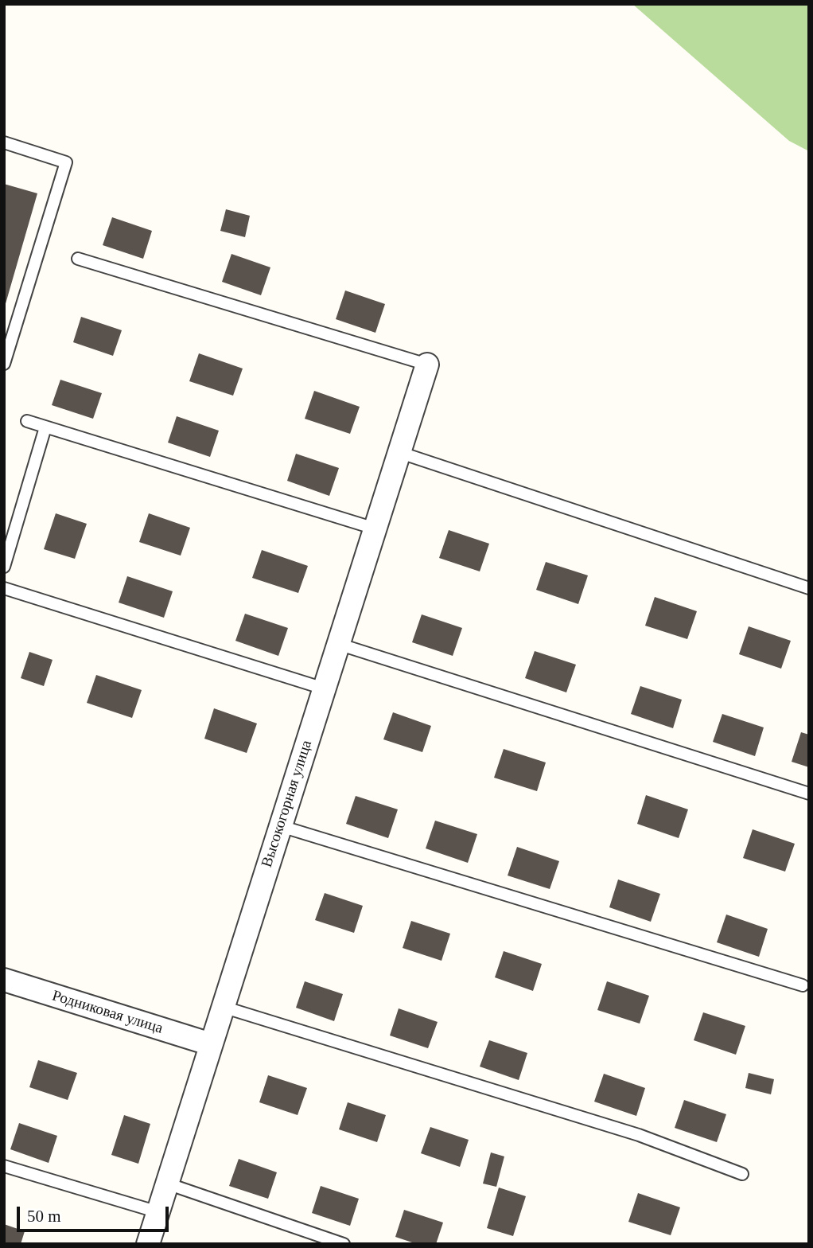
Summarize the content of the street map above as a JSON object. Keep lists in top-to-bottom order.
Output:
{
  "streets": {
    "street": ["Высокогорная улица", "Родниковая улица"]
  },
  "crossings": [
    ["Высокогорная улица", "Родниковая улица"]
  ],
  "scale_bar": "50 m"
}
